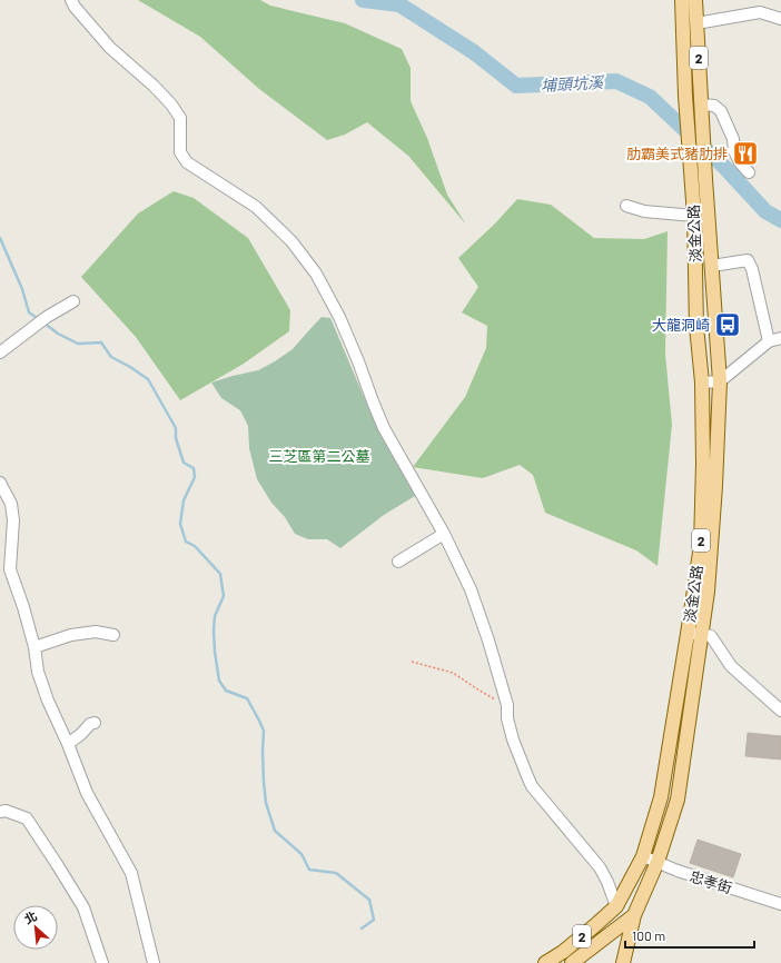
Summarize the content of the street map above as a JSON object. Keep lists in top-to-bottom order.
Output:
{
  "streets": {
    "main road": ["2", "淡金公路"],
    "street": ["忠孝街"]
  },
  "crossings": [
    ["2", "淡金公路"],
    ["淡金公路", "忠孝街"]
  ],
  "water": ["埔頭坑溪"],
  "parks": ["三芝區第二公墓"],
  "places": {
    "restaurant": ["肋霸美式豬肋排"],
    "bus stop": ["大龍洞崎"]
  },
  "scale_bar": "100 m",
  "north": "top left"
}
